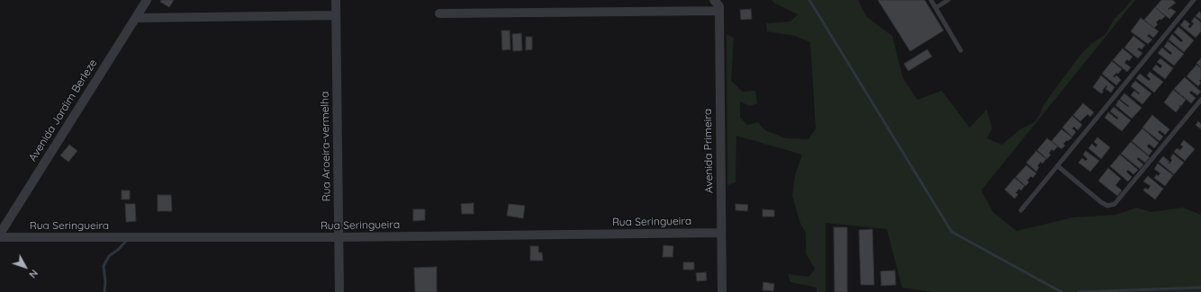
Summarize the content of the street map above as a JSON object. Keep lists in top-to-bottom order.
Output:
{
  "streets": {
    "street": [
      "Avenida Jardim Berleze",
      "Rua Aroeira-vermelha",
      "Avenida Primeira",
      "Rua Seringueira"
    ]
  },
  "crossings": [
    ["Rua Aroeira-vermelha", "Rua Seringueira"],
    ["Avenida Primeira", "Rua Seringueira"]
  ],
  "north": "bottom right"
}
